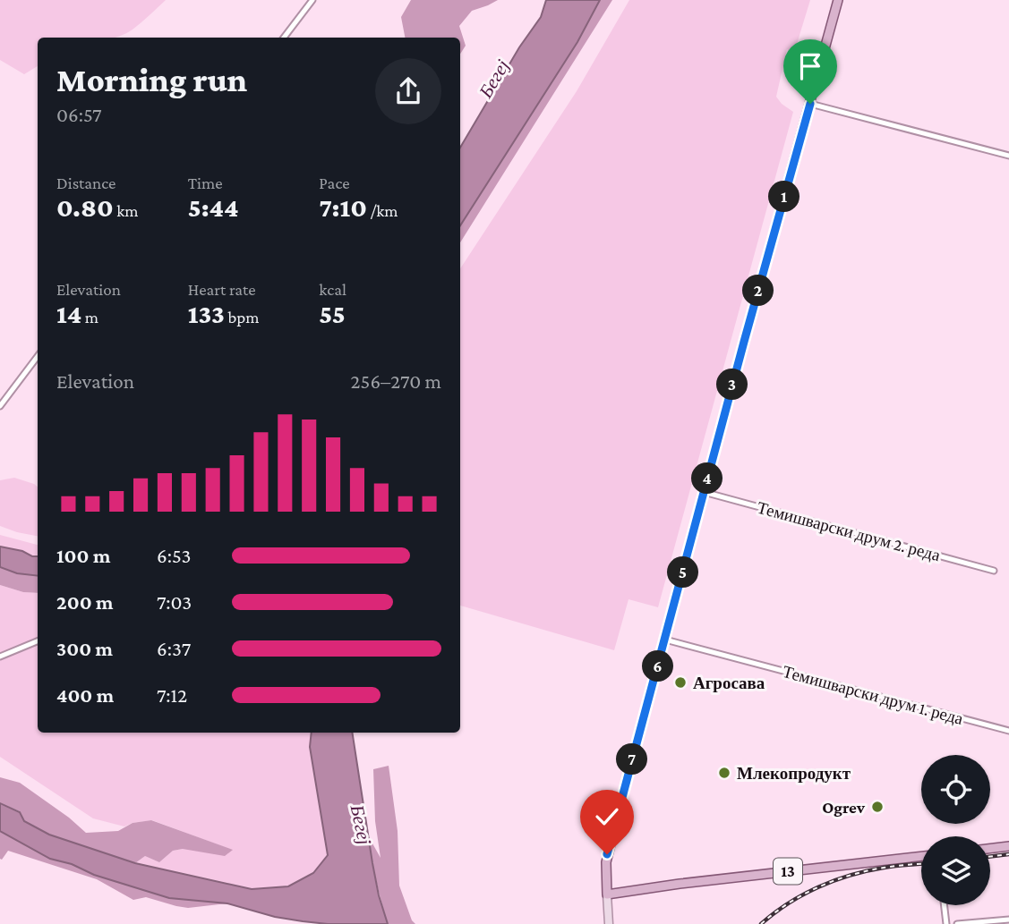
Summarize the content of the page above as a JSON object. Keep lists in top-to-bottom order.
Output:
{
  "streets": {
    "main road": ["13"],
    "street": ["Темишварски друм 2. реда", "Темишварски друм 1. реда"]
  },
  "water": ["Бегеј"],
  "places": ["Агросава", "Млекопродукт", "Ogrev"],
  "page": {
    "heading": ["Morning run", "06:57"],
    "stats": [
      ["Distance", "0.80 km"],
      ["Time", "5:44"],
      ["Pace", "7:10 /km"],
      ["Elevation", "14 m"],
      ["Heart rate", "133 bpm"],
      ["kcal", "55"]
    ],
    "pins": [
      "1",
      "2",
      "3",
      "4",
      "5",
      "6",
      "7"
    ],
    "chart": ["Elevation", "256–270 m"],
    "list": [
      {
        "name": "100 m",
        "note": "6:53"
      },
      {
        "name": "200 m",
        "note": "7:03"
      },
      {
        "name": "300 m",
        "note": "6:37"
      },
      {
        "name": "400 m",
        "note": "7:12"
      }
    ]
  }
}
